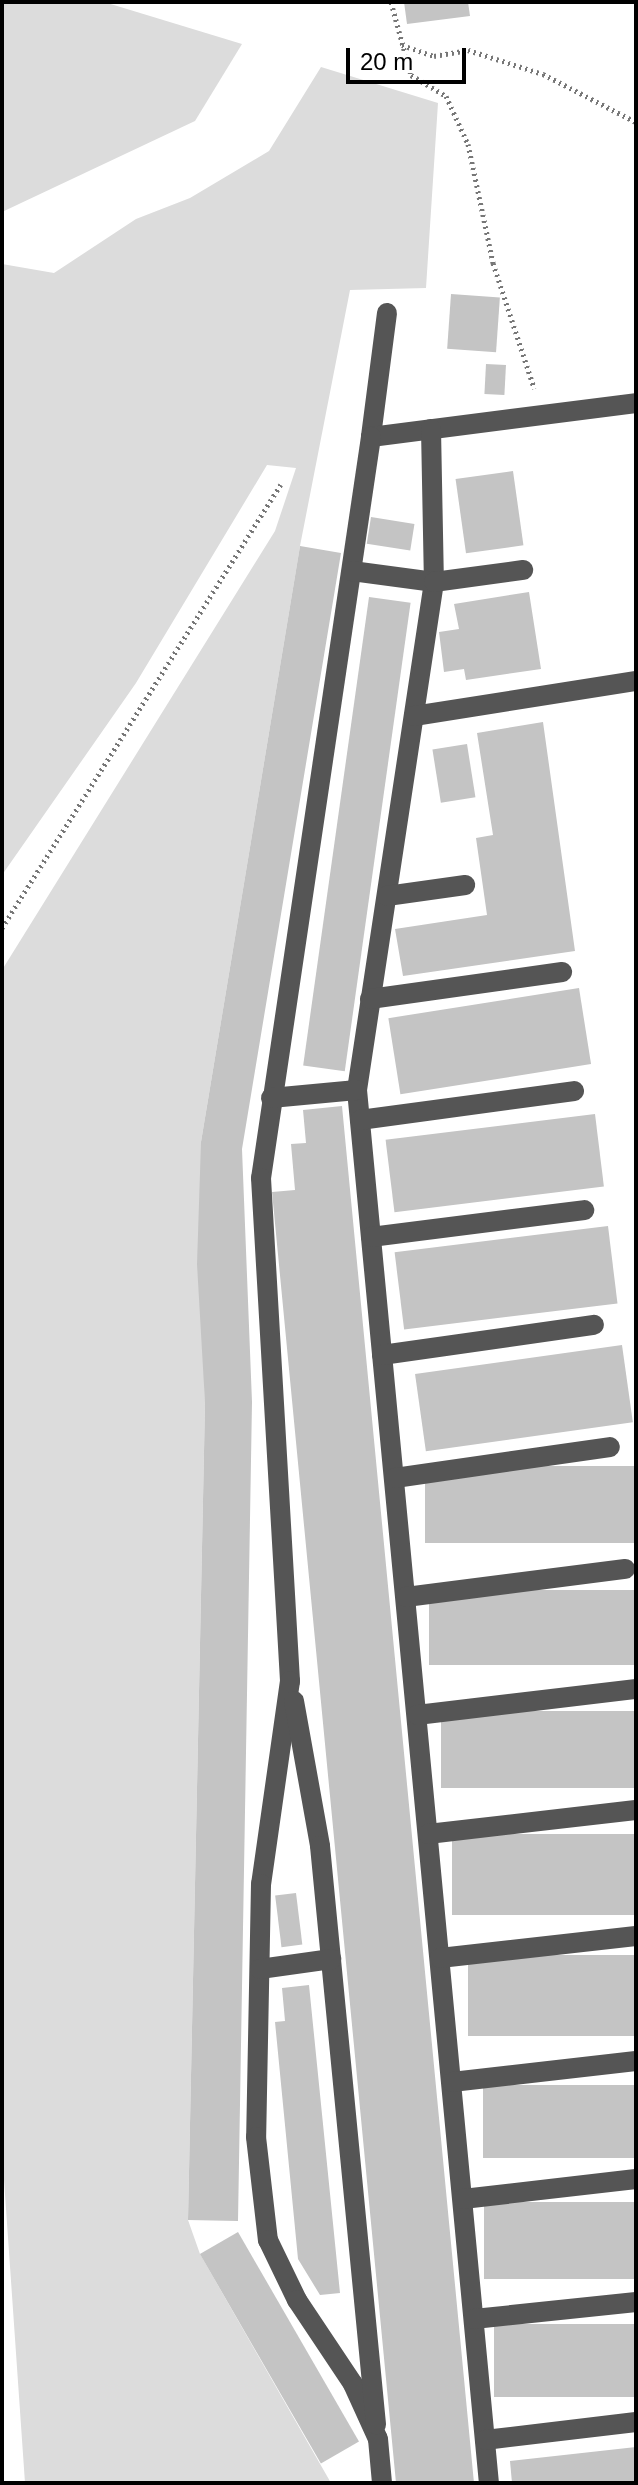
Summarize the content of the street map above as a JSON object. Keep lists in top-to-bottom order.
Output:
{
  "scale_bar": "20 m"
}
